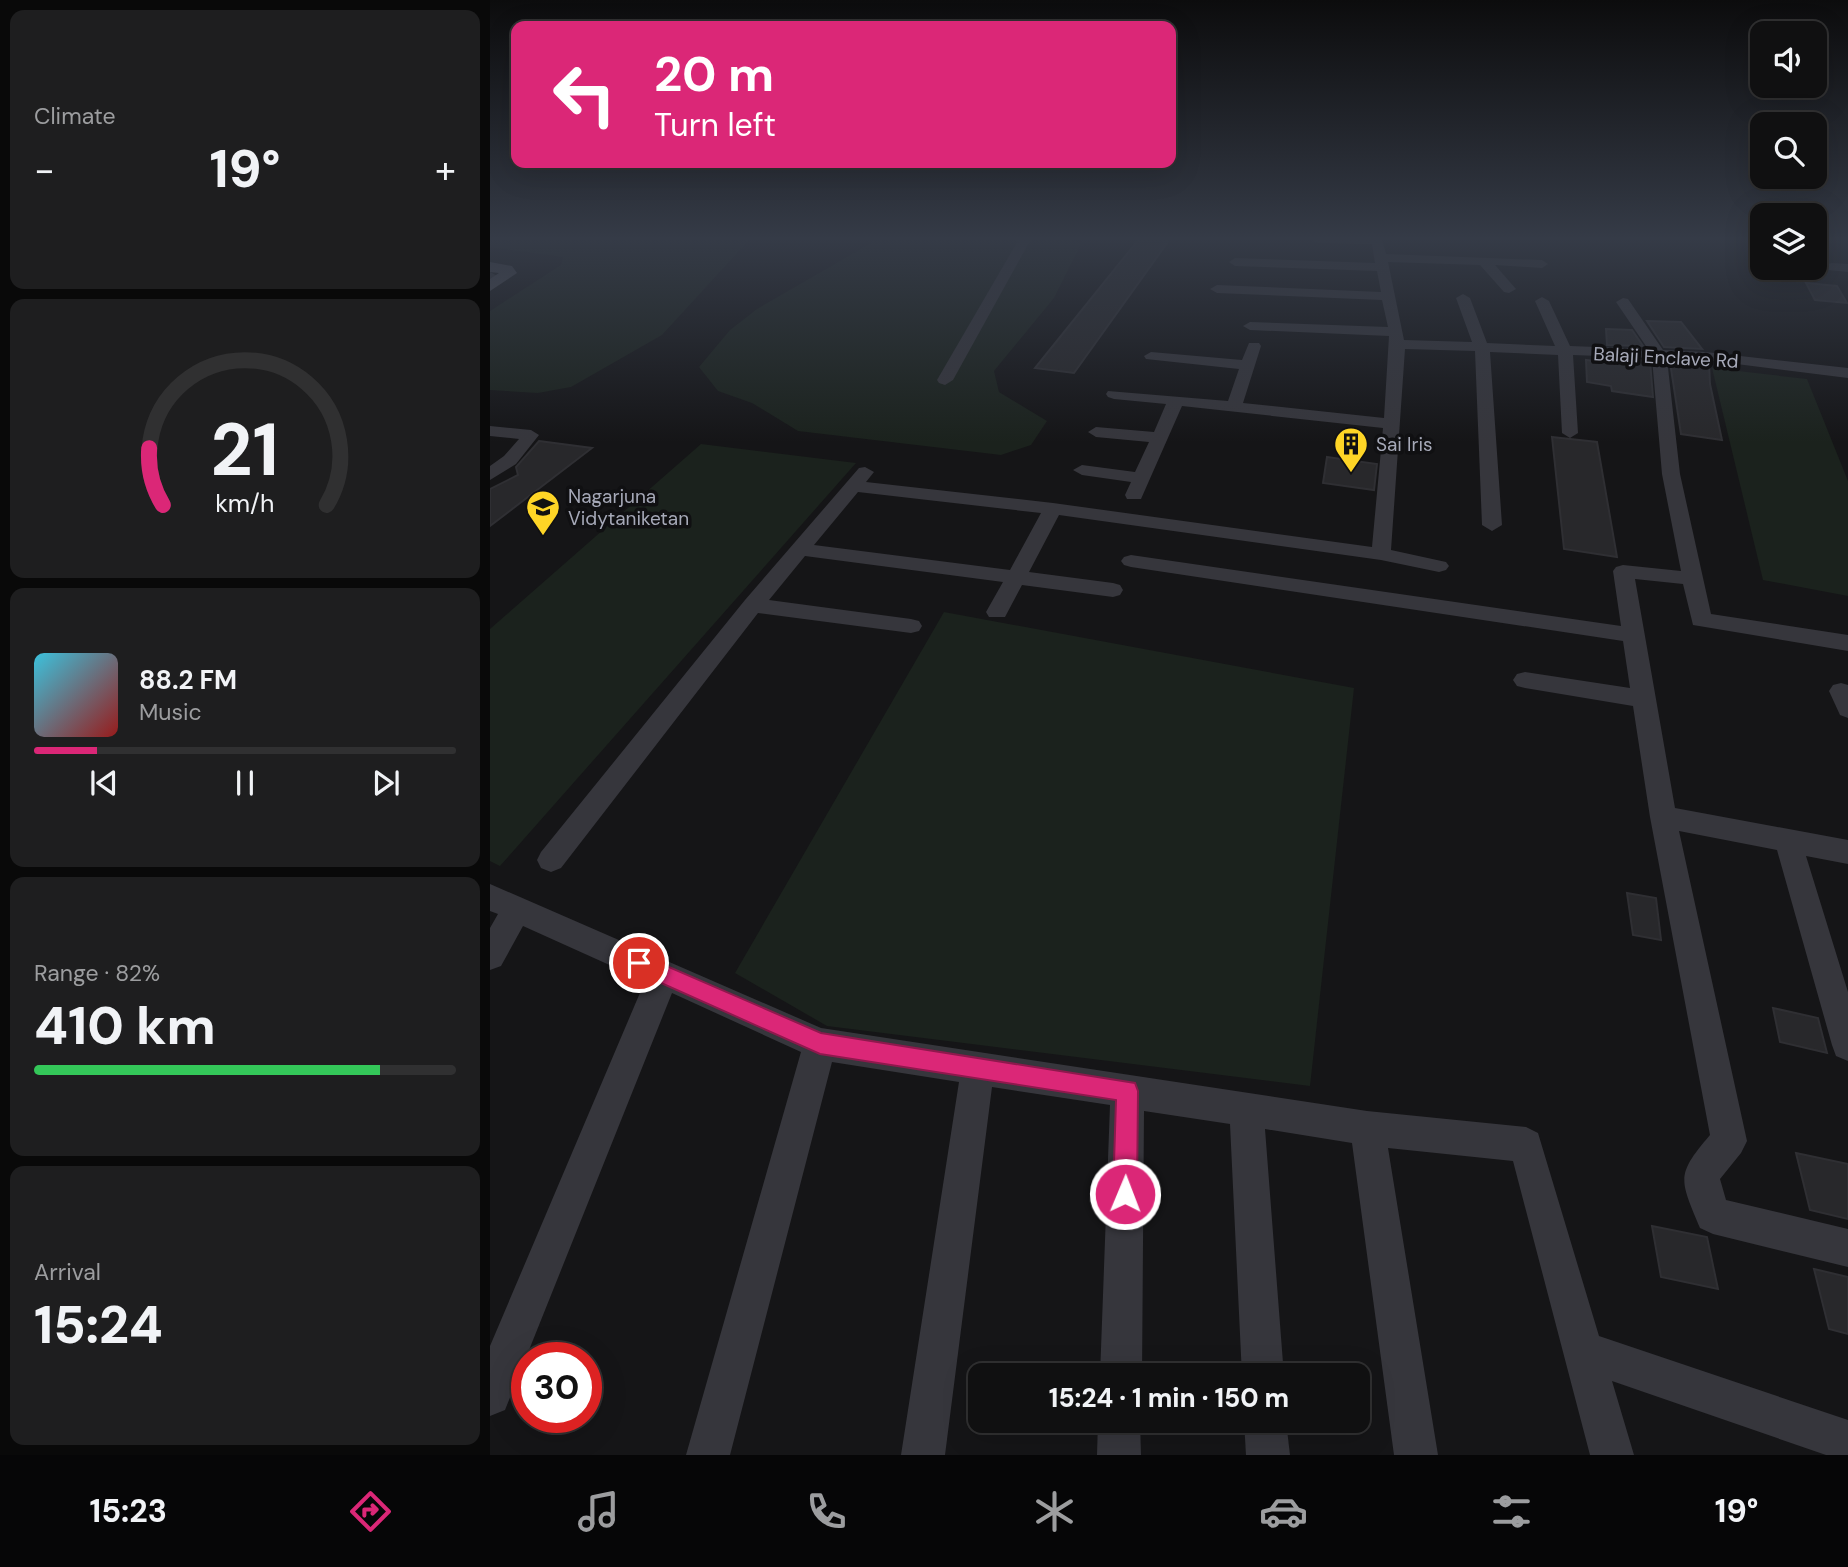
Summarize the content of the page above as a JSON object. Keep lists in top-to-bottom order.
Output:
{
  "streets": {
    "street": ["Balaji Enclave Rd"]
  },
  "places": {
    "building": ["Sai Iris"],
    "school or university": ["Nagarjuna Vidytaniketan"]
  },
  "page": {
    "tile": [
      "Climate",
      ["Range · 82%", "410 km"],
      ["Arrival", "15:24"]
    ],
    "turn": ["20 m", "Turn left"],
    "heat": ["−", "19°", "+"],
    "song": ["88.2 FM", "Music"],
    "limit": "30",
    "trip": "15:24 · 1 min · 150 m",
    "tabs": ["15:23", "19°"],
    "gauge": ["21", "km/h"]
  }
}
